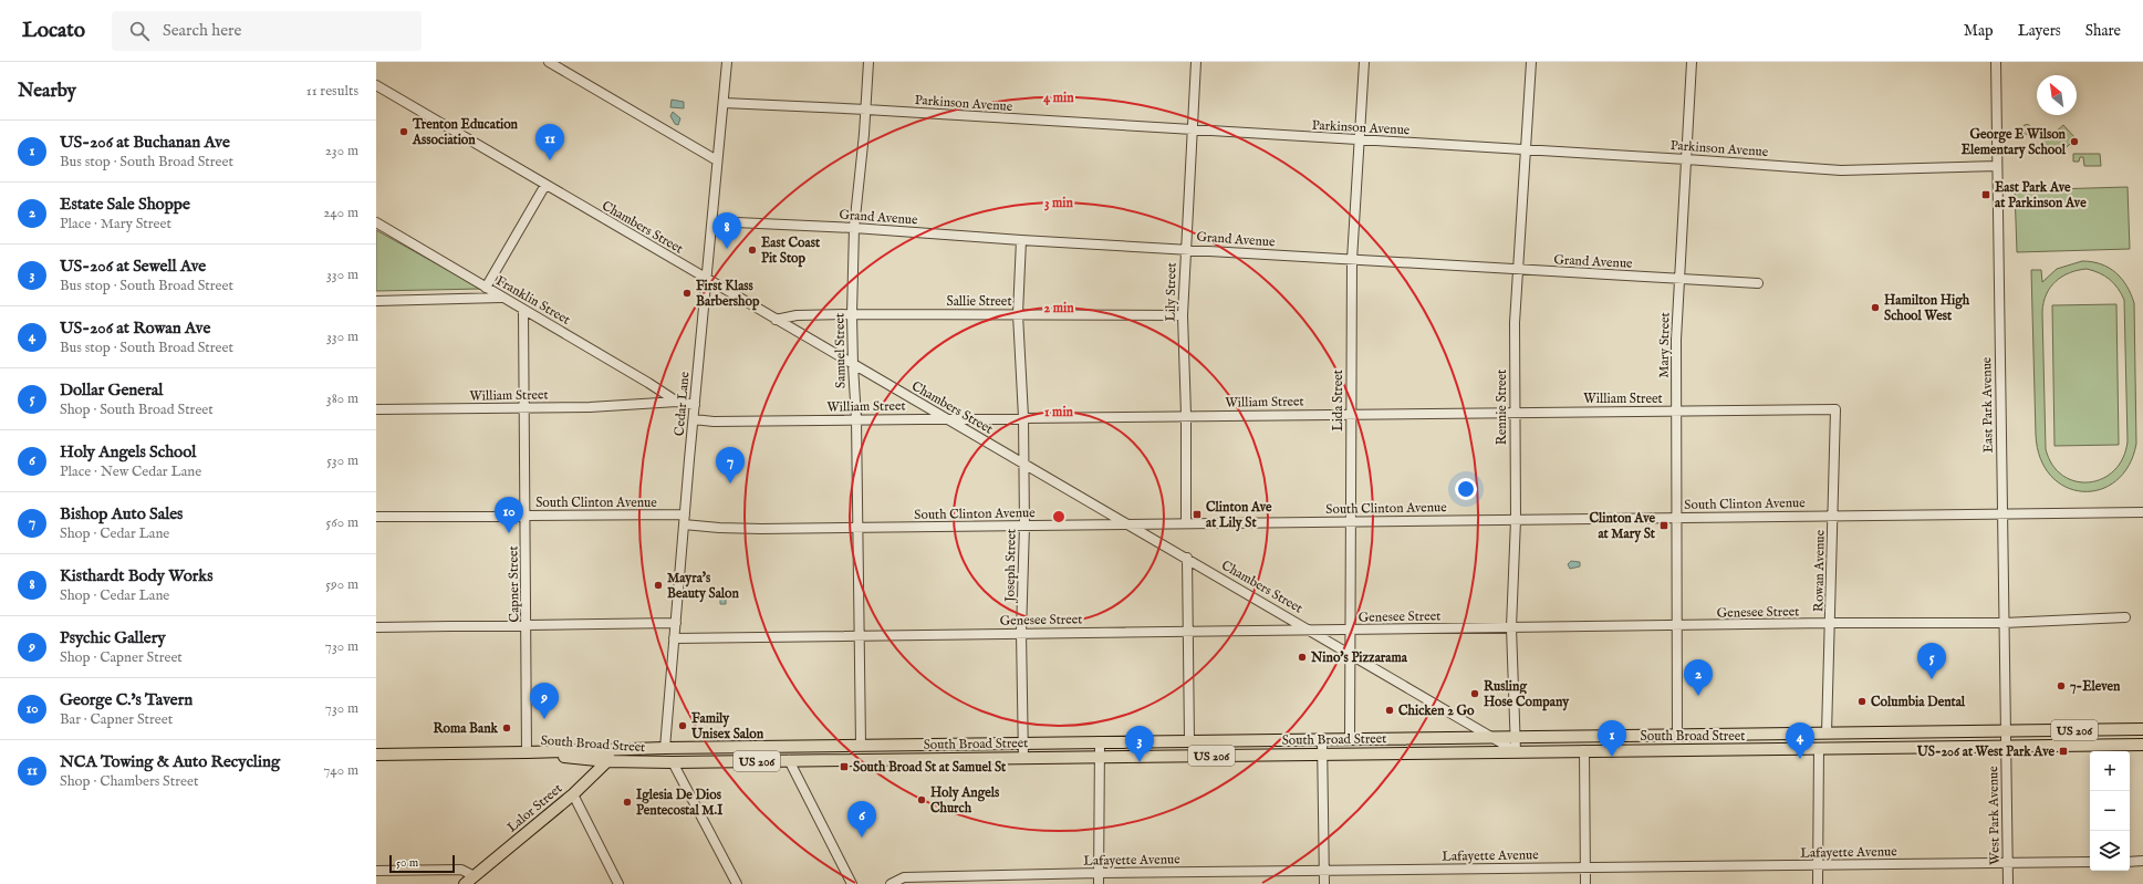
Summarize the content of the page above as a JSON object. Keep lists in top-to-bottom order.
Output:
{
  "streets": {
    "main road": ["US 206", "South Broad Street", "Lalor Street"],
    "street": [
      "Parkinson Avenue",
      "Grand Avenue",
      "Chambers Street",
      "Lily Street",
      "Franklin Street",
      "Sallie Street",
      "Mary Street",
      "Samuel Street",
      "William Street",
      "Lida Street",
      "Cedar Lane",
      "East Park Avenue",
      "Rennie Street",
      "South Clinton Avenue",
      "Joseph Street",
      "Rowan Avenue",
      "Capner Street",
      "Genesee Street",
      "West Park Avenue",
      "Lafayette Avenue"
    ]
  },
  "crossings": [
    ["Parkinson Avenue", "Lily Street"],
    ["Parkinson Avenue", "Mary Street"],
    ["Parkinson Avenue", "Samuel Street"],
    ["Parkinson Avenue", "Lida Street"],
    ["Parkinson Avenue", "Cedar Lane"],
    ["Parkinson Avenue", "East Park Avenue"],
    ["Parkinson Avenue", "Rennie Street"],
    ["Grand Avenue", "Lily Street"],
    ["Grand Avenue", "Mary Street"],
    ["Grand Avenue", "Samuel Street"],
    ["Grand Avenue", "Lida Street"],
    ["Grand Avenue", "Cedar Lane"],
    ["Grand Avenue", "Rennie Street"],
    ["Grand Avenue", "Joseph Street"],
    ["Chambers Street", "Sallie Street"],
    ["Chambers Street", "Samuel Street"],
    ["Chambers Street", "William Street"],
    ["Chambers Street", "Lida Street"],
    ["Chambers Street", "Cedar Lane"],
    ["Chambers Street", "Rennie Street"],
    ["Chambers Street", "South Clinton Avenue"],
    ["Chambers Street", "Joseph Street"],
    ["Chambers Street", "Genesee Street"],
    ["Chambers Street", "South Broad Street"],
    ["Lily Street", "Sallie Street"],
    ["Lily Street", "William Street"],
    ["Lily Street", "South Clinton Avenue"],
    ["Franklin Street", "William Street"],
    ["Franklin Street", "Capner Street"],
    ["Sallie Street", "Samuel Street"],
    ["Sallie Street", "Joseph Street"],
    ["Mary Street", "William Street"],
    ["Mary Street", "South Clinton Avenue"],
    ["Mary Street", "Genesee Street"],
    ["Mary Street", "South Broad Street"],
    ["Samuel Street", "William Street"],
    ["Samuel Street", "South Clinton Avenue"],
    ["Samuel Street", "Genesee Street"],
    ["Samuel Street", "South Broad Street"],
    ["William Street", "Lida Street"],
    ["William Street", "Cedar Lane"],
    ["William Street", "Rennie Street"],
    ["William Street", "Joseph Street"],
    ["William Street", "Rowan Avenue"],
    ["William Street", "Capner Street"],
    ["Lida Street", "South Clinton Avenue"],
    ["Lida Street", "Genesee Street"],
    ["Lida Street", "South Broad Street"],
    ["Cedar Lane", "South Clinton Avenue"],
    ["Cedar Lane", "Genesee Street"],
    ["Cedar Lane", "South Broad Street"],
    ["East Park Avenue", "South Clinton Avenue"],
    ["East Park Avenue", "Genesee Street"],
    ["East Park Avenue", "South Broad Street"],
    ["East Park Avenue", "West Park Avenue"],
    ["Rennie Street", "South Clinton Avenue"],
    ["Rennie Street", "Genesee Street"],
    ["Rennie Street", "South Broad Street"],
    ["South Clinton Avenue", "Joseph Street"],
    ["South Clinton Avenue", "Rowan Avenue"],
    ["South Clinton Avenue", "Capner Street"],
    ["Joseph Street", "Genesee Street"],
    ["Joseph Street", "South Broad Street"],
    ["Rowan Avenue", "Genesee Street"],
    ["Rowan Avenue", "South Broad Street"],
    ["Capner Street", "South Broad Street"],
    ["South Broad Street", "Lalor Street"],
    ["South Broad Street", "West Park Avenue"],
    ["West Park Avenue", "Lafayette Avenue"]
  ],
  "places": {
    "other": [
      "Trenton Education Association",
      "George E Wilson Elementary School",
      "East Coast Pit Stop",
      "First Klass Barbershop",
      "Hamilton High School West",
      "Mayra's Beauty Salon",
      "Nino's Pizzarama",
      "7-Eleven",
      "Rusling Hose Company",
      "Columbia Dental",
      "Chicken 2 Go",
      "Family Unisex Salon",
      "Roma Bank",
      "Holy Angels Church",
      "Iglesia De Dios Pentecostal M.I"
    ],
    "transit": [
      "East Park Ave at Parkinson Ave",
      "Clinton Ave at Lily St",
      "Clinton Ave at Mary St",
      "US-206 at West Park Ave",
      "South Broad St at Samuel St"
    ]
  },
  "scale_bar": "50 m",
  "north": "top left",
  "page": {
    "header": "Locato",
    "search": "Search here",
    "nav": ["Map", "Layers", "Share"],
    "heading": ["Nearby", "11 results"],
    "list": [
      {
        "mark": "1",
        "name": "US-206 at Buchanan Ave",
        "note": "Bus stop · South Broad Street",
        "value": "230 m"
      },
      {
        "mark": "2",
        "name": "Estate Sale Shoppe",
        "note": "Place · Mary Street",
        "value": "240 m"
      },
      {
        "mark": "3",
        "name": "US-206 at Sewell Ave",
        "note": "Bus stop · South Broad Street",
        "value": "330 m"
      },
      {
        "mark": "4",
        "name": "US-206 at Rowan Ave",
        "note": "Bus stop · South Broad Street",
        "value": "330 m"
      },
      {
        "mark": "5",
        "name": "Dollar General",
        "note": "Shop · South Broad Street",
        "value": "380 m"
      },
      {
        "mark": "6",
        "name": "Holy Angels School",
        "note": "Place · New Cedar Lane",
        "value": "530 m"
      },
      {
        "mark": "7",
        "name": "Bishop Auto Sales",
        "note": "Shop · Cedar Lane",
        "value": "560 m"
      },
      {
        "mark": "8",
        "name": "Kisthardt Body Works",
        "note": "Shop · Cedar Lane",
        "value": "590 m"
      },
      {
        "mark": "9",
        "name": "Psychic Gallery",
        "note": "Shop · Capner Street",
        "value": "730 m"
      },
      {
        "mark": "10",
        "name": "George C.'s Tavern",
        "note": "Bar · Capner Street",
        "value": "730 m"
      },
      {
        "mark": "11",
        "name": "NCA Towing & Auto Recycling",
        "note": "Shop · Chambers Street",
        "value": "740 m"
      }
    ],
    "pins": [
      "11",
      "8",
      "7",
      "10",
      "5",
      "2",
      "9",
      "1",
      "4",
      "3",
      "6"
    ],
    "map_buttons": ["+", "−"],
    "scale": "50 m"
  },
  "rings": [
    "4 min",
    "3 min",
    "2 min",
    "1 min"
  ]
}
